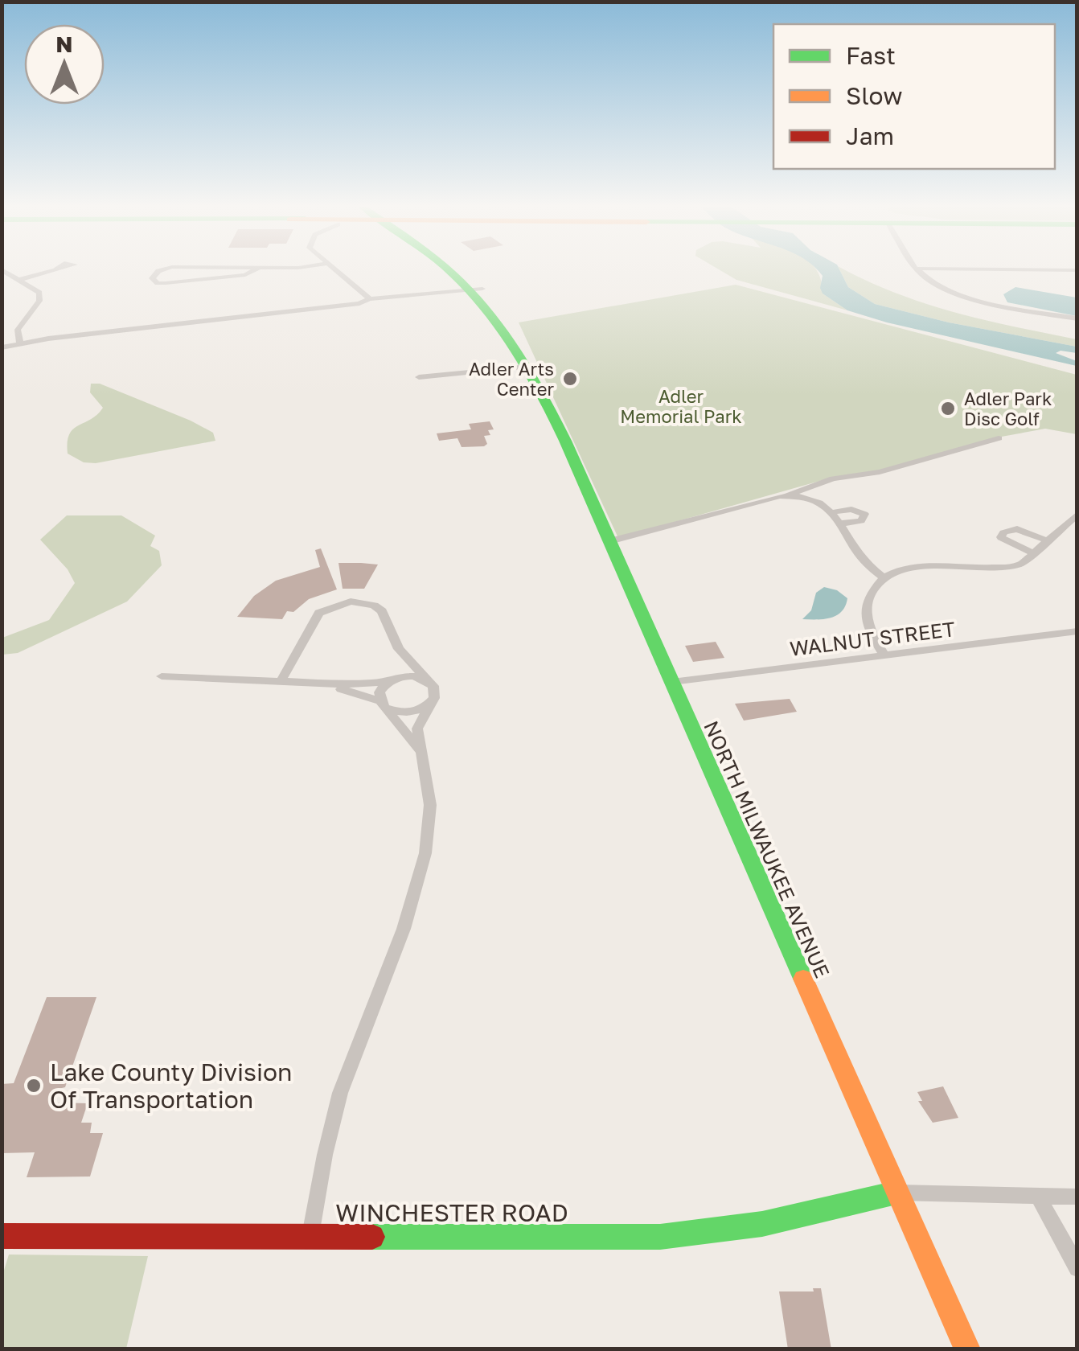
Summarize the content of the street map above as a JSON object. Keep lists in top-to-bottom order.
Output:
{
  "streets": {
    "main road": ["NORTH MILWAUKEE AVENUE", "WINCHESTER ROAD"],
    "street": ["WALNUT STREET"]
  },
  "crossings": [
    ["WALNUT STREET", "NORTH MILWAUKEE AVENUE"],
    ["NORTH MILWAUKEE AVENUE", "WINCHESTER ROAD"]
  ],
  "parks": ["Adler Memorial Park"],
  "places": ["Adler Arts Center", "Adler Park Disc Golf", "Lake County Division Of Transportation"],
  "legend": ["Fast", "Slow", "Jam"],
  "north": "top"
}
